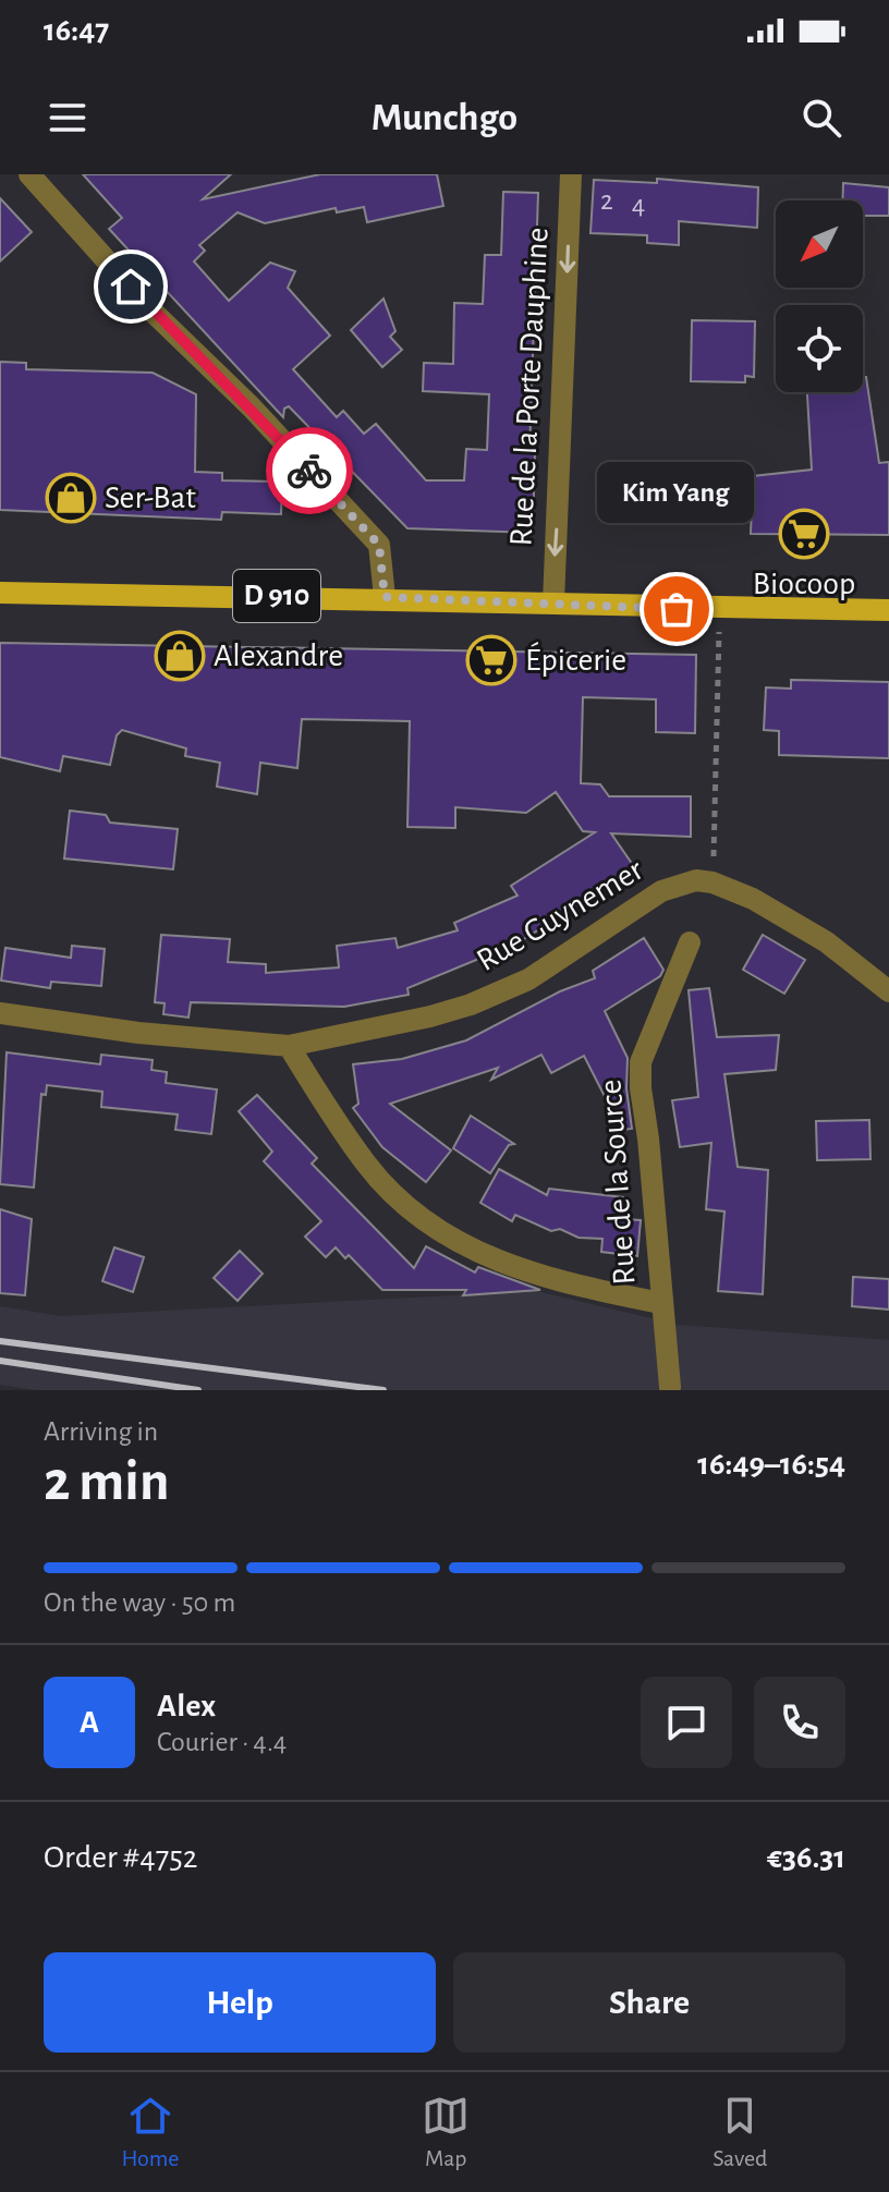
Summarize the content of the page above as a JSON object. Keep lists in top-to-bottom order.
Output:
{
  "streets": {
    "main road": ["D 910"],
    "street": ["Rue de la Porte Dauphine", "Rue Guynemer", "Rue de la Source"]
  },
  "crossings": [
    ["Rue de la Porte Dauphine", "D 910"]
  ],
  "one_way": ["Rue de la Porte Dauphine"],
  "places": {
    "shop": ["Ser-Bat", "Alexandre"],
    "supermarket": ["Biocoop", "Épicerie"],
    "other": ["Kim Yang"]
  },
  "house_numbers": ["2", "4"],
  "north": "bottom left",
  "page": {
    "status": "16:47",
    "header": "Munchgo",
    "bubble": "Kim Yang",
    "heading": ["2 min", "Arriving in", "16:49–16:54"],
    "panel": [
      "Alex",
      "Courier · 4.4",
      "Order #4752",
      "€36.31"
    ],
    "bar": "On the way · 50 m",
    "round": "A",
    "buttons": ["Help", "Share"],
    "tabs": ["Home", "Map", "Saved"]
  }
}
